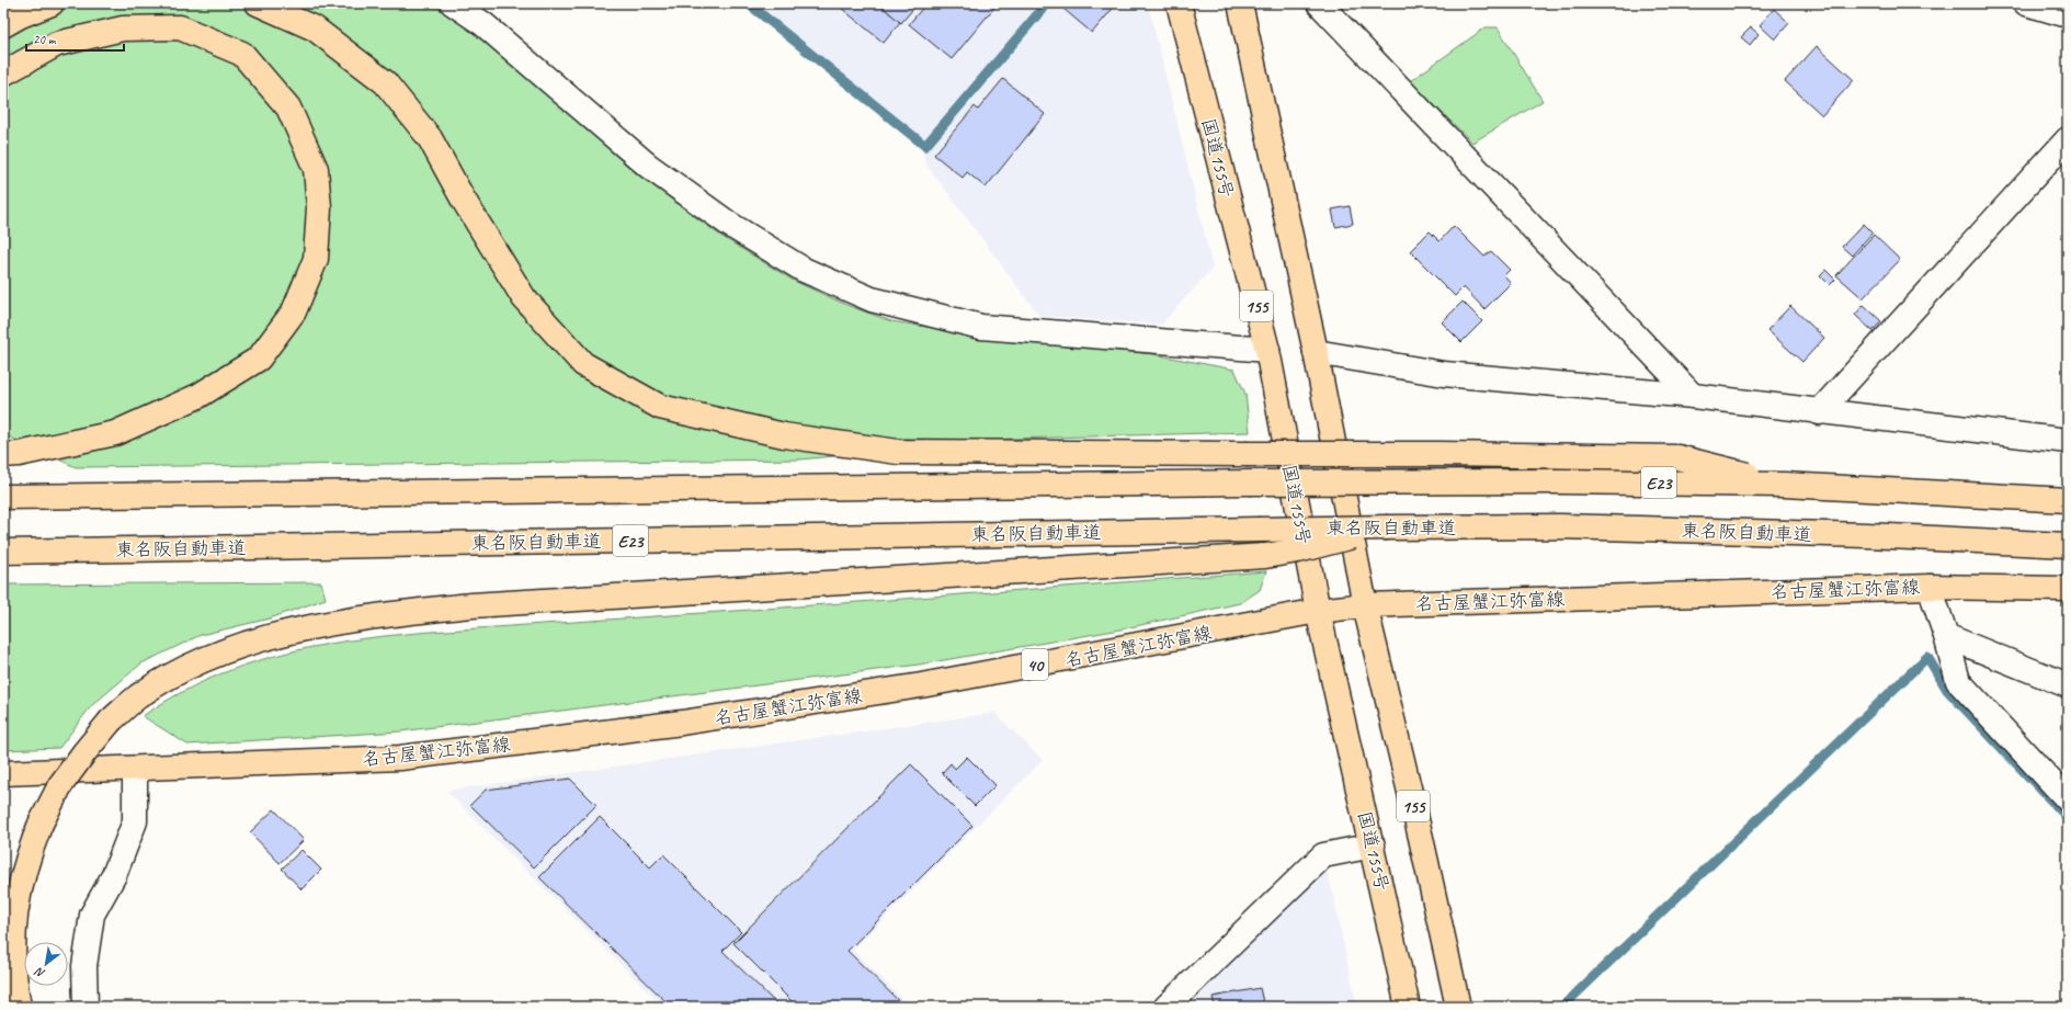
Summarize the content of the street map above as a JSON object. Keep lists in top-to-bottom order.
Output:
{
  "streets": {
    "main road": [
      "国道155号",
      "155",
      "E23",
      "東名阪自動車道",
      "名古屋蟹江弥富線",
      "40"
    ]
  },
  "crossings": [
    ["国道155号", "名古屋蟹江弥富線"],
    ["155", "名古屋蟹江弥富線"]
  ],
  "scale_bar": "20 m",
  "north": "bottom left"
}
